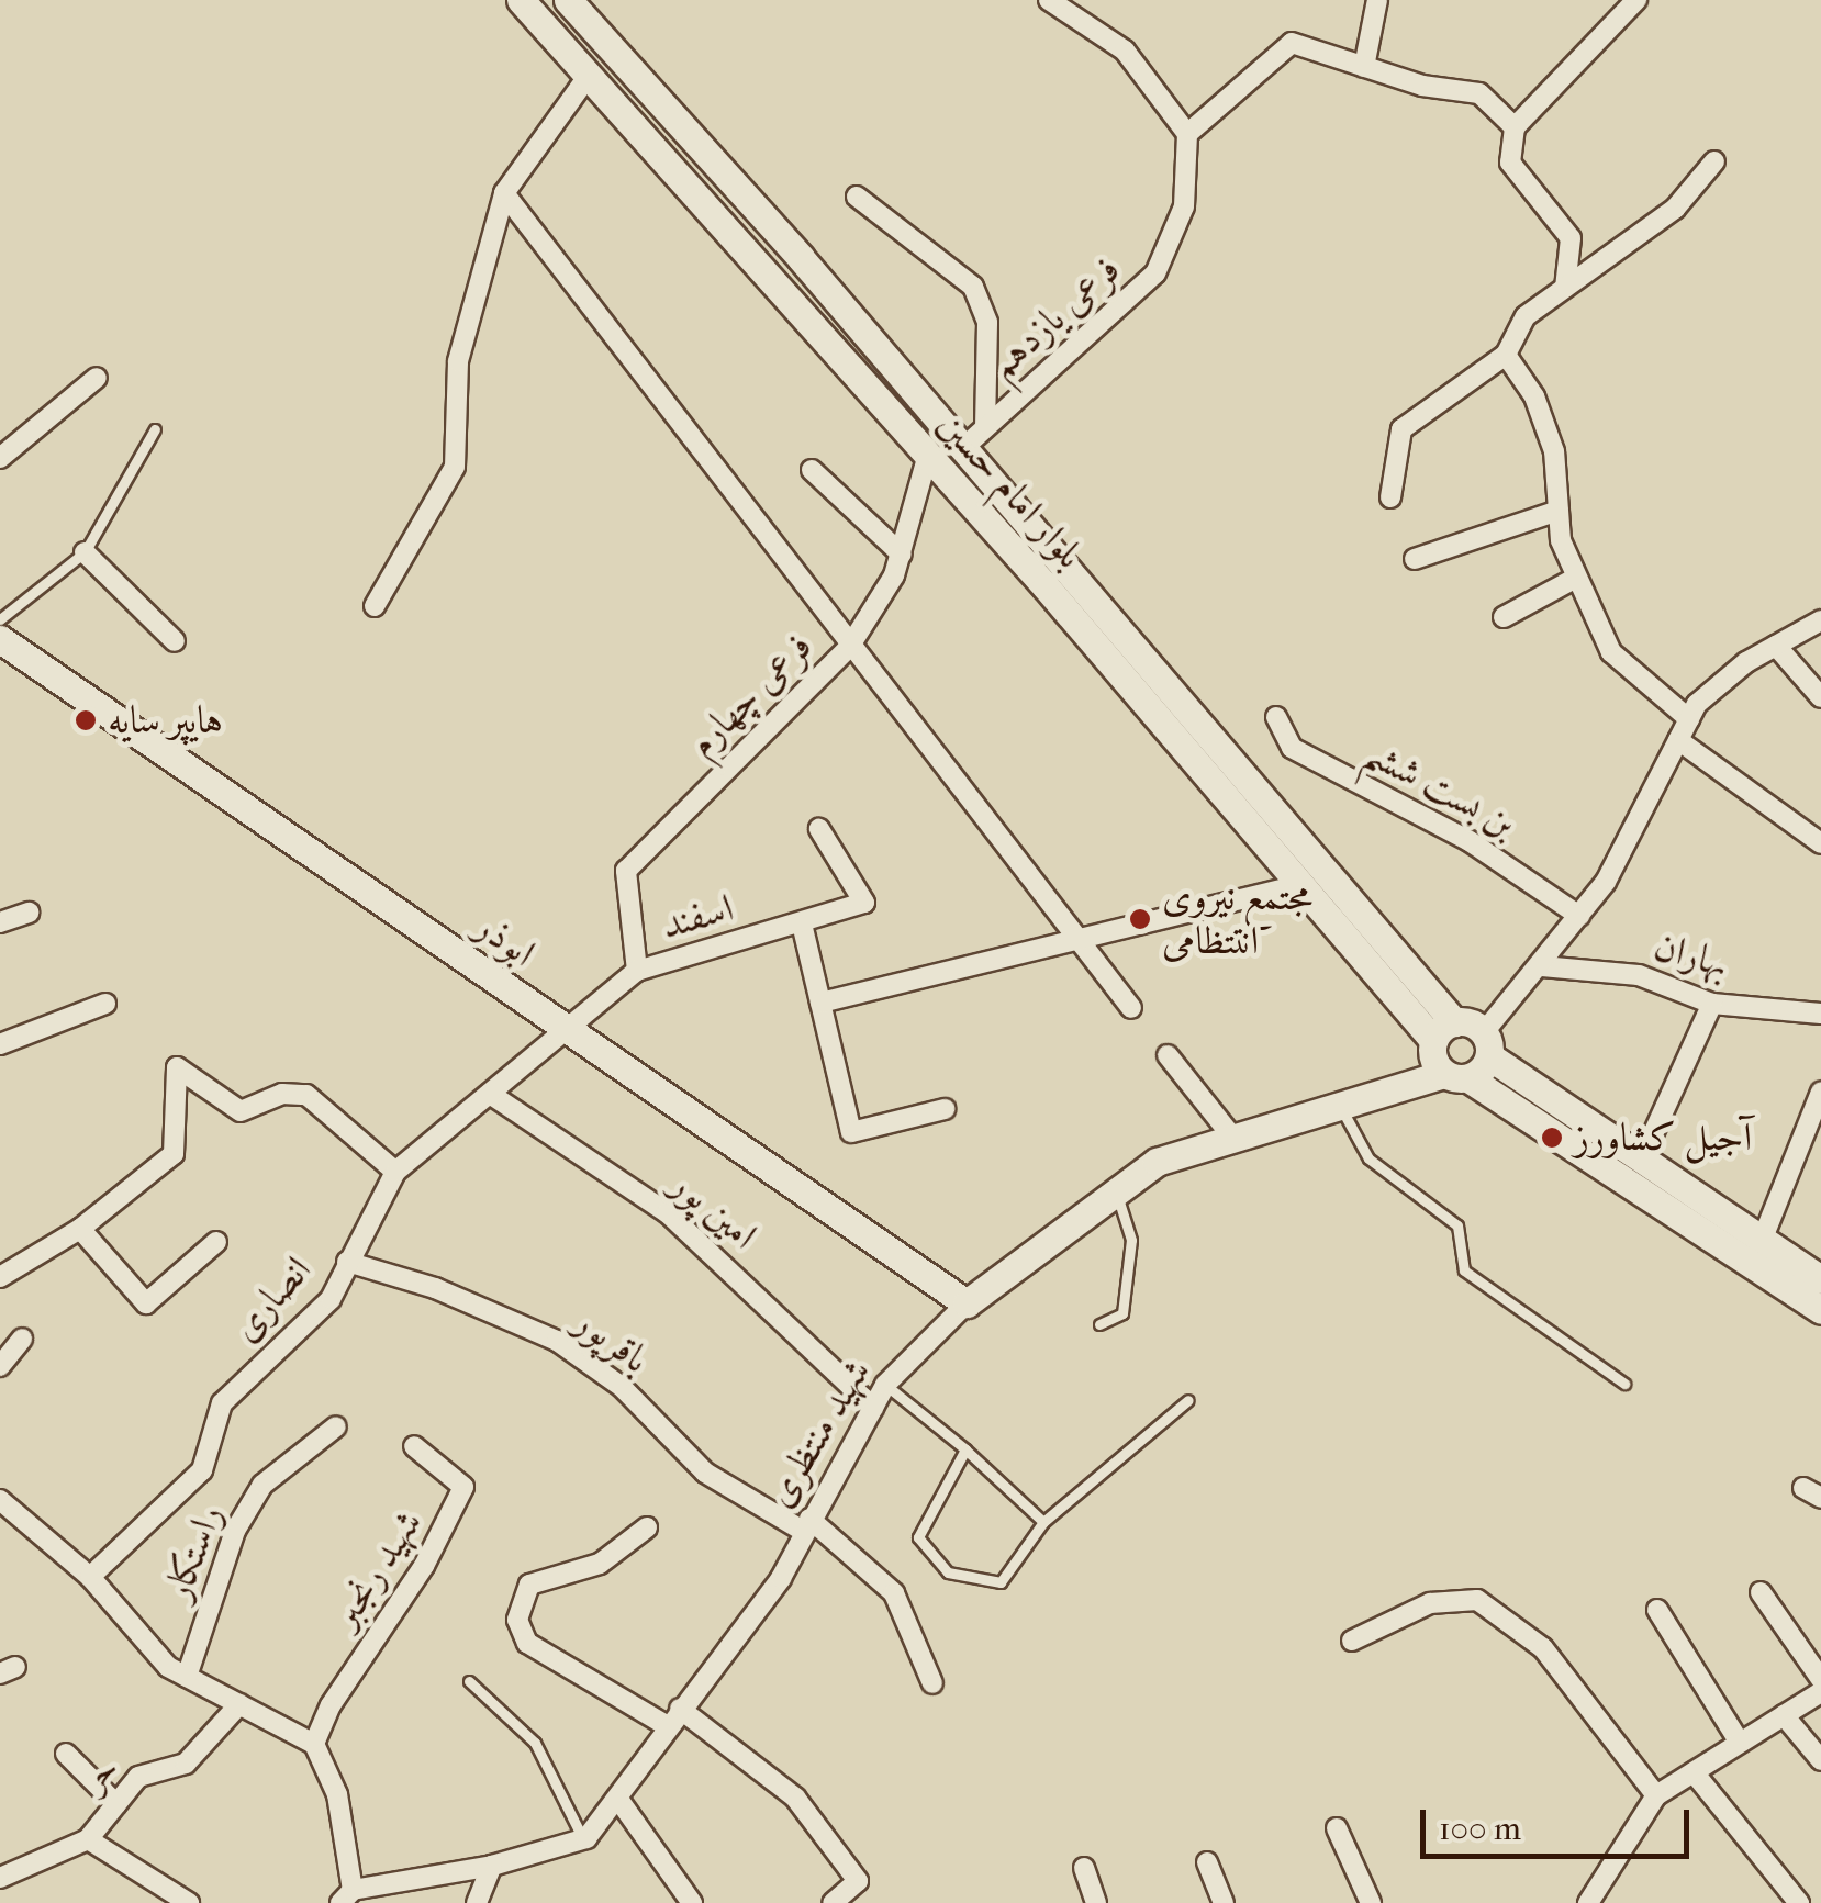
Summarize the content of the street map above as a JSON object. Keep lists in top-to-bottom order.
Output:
{
  "streets": {
    "street": [
      "فرعی یازدهم",
      "بلوار امام حسین",
      "فرعی چهارم",
      "بن بست ششم",
      "اسفند",
      "ابوذر",
      "بهاران",
      "امین پور",
      "انصاری",
      "باقرپور",
      "شهید منتظری",
      "راستکار",
      "شهید رنجبر",
      "حر"
    ]
  },
  "crossings": [
    ["فرعی یازدهم", "بلوار امام حسین"],
    ["بلوار امام حسین", "فرعی چهارم"],
    ["فرعی چهارم", "اسفند"],
    ["اسفند", "ابوذر"],
    ["اسفند", "انصاری"],
    ["ابوذر", "انصاری"],
    ["ابوذر", "شهید منتظری"],
    ["امین پور", "انصاری"],
    ["امین پور", "شهید منتظری"],
    ["انصاری", "باقرپور"],
    ["باقرپور", "شهید منتظری"]
  ],
  "places": ["هایپر‌ سایه", "مجتمع نیروی انتتظامی", "آجیل کشاورز"],
  "scale_bar": "100 m"
}
